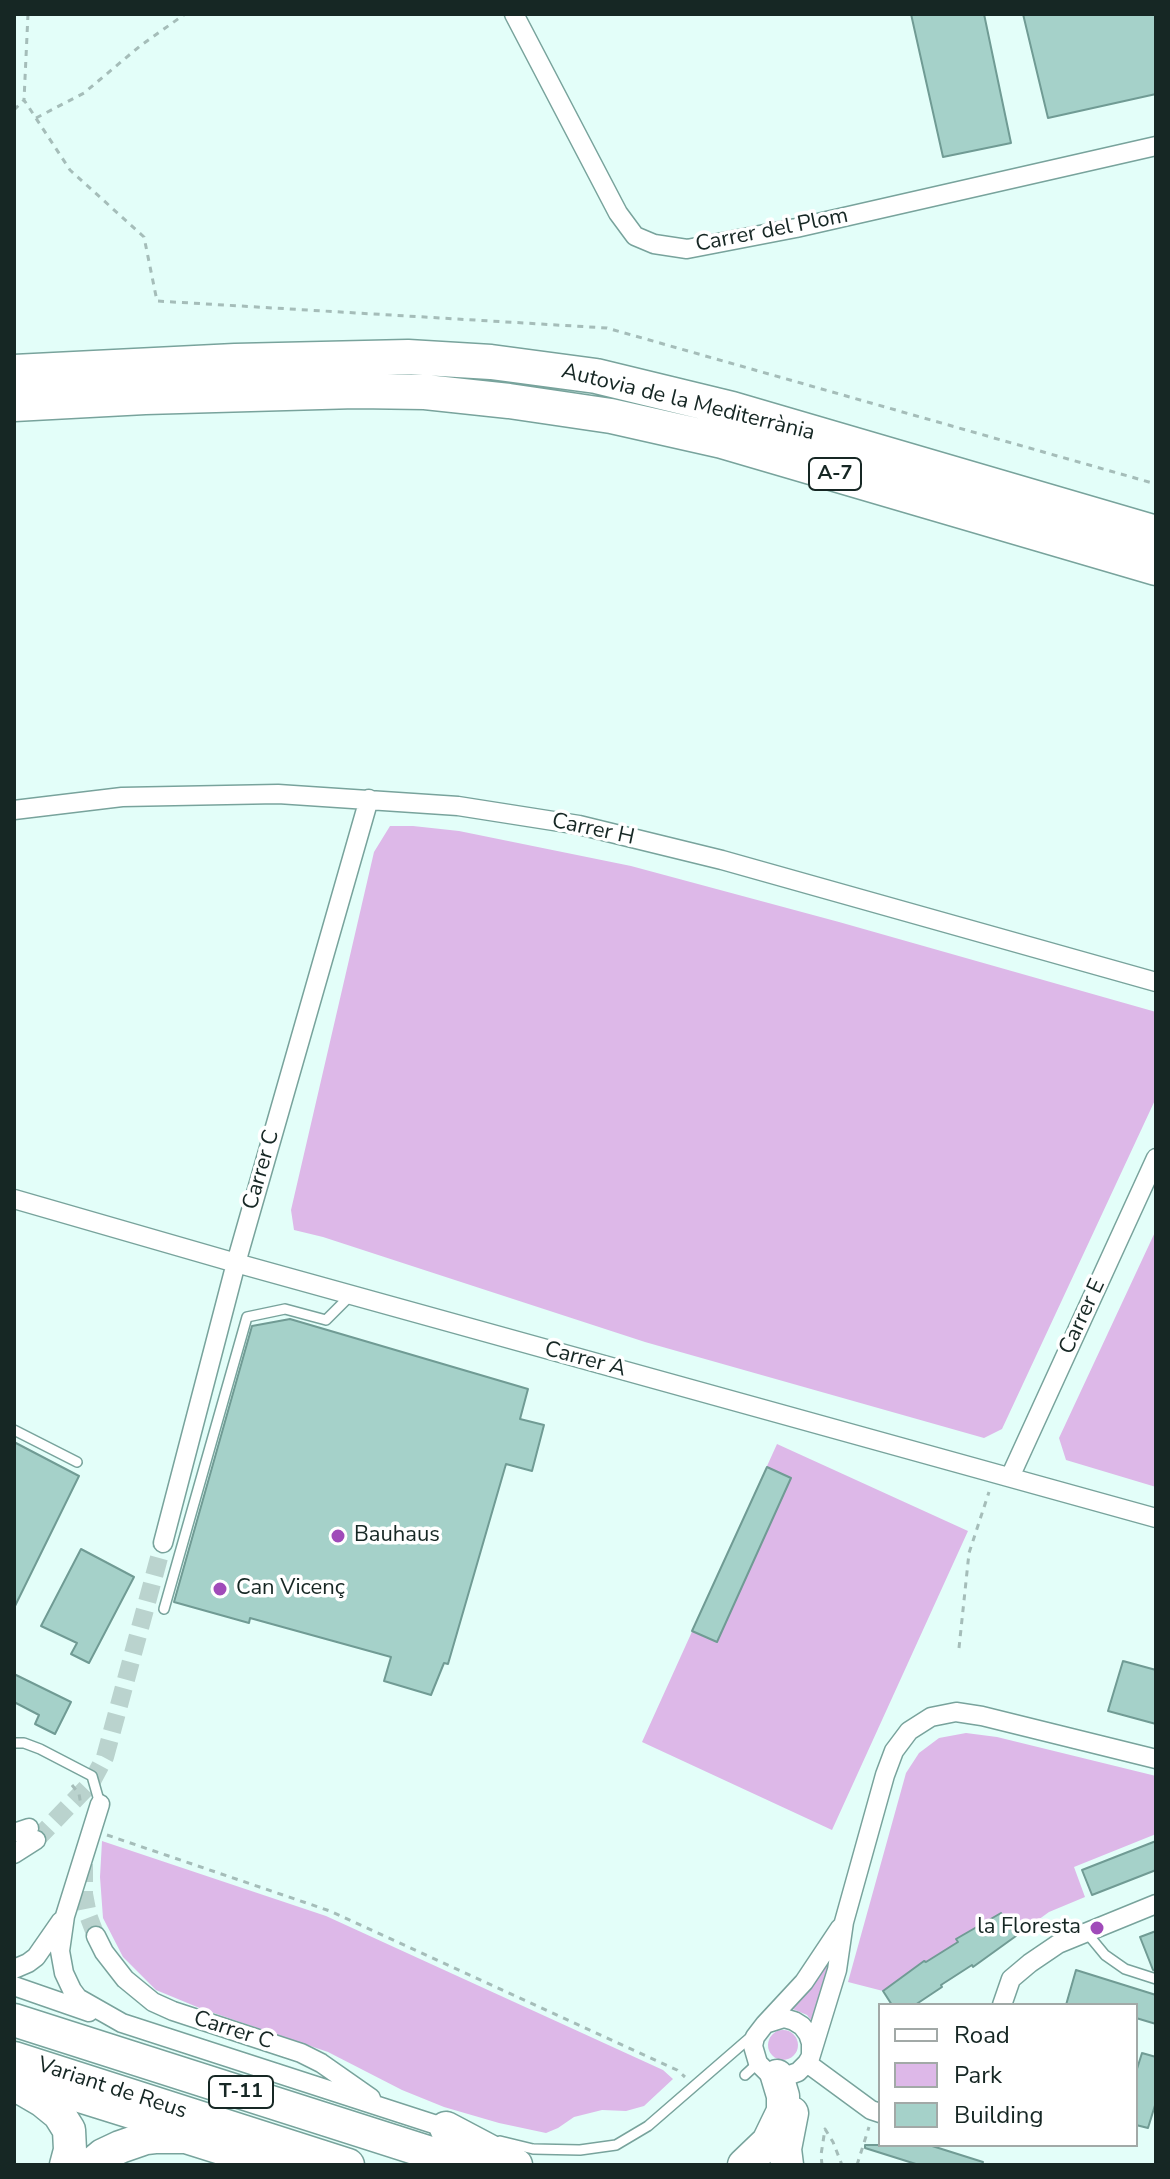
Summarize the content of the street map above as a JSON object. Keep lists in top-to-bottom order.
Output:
{
  "streets": {
    "highway": [
      "Autovia de la Mediterrània",
      "A-7",
      "Variant de Reus",
      "T-11"
    ],
    "street": [
      "Carrer del Plom",
      "Carrer H",
      "Carrer C",
      "Carrer E",
      "Carrer A"
    ]
  },
  "crossings": [
    ["Carrer H", "Carrer C"],
    ["Carrer C", "Carrer A"],
    ["Carrer E", "Carrer A"]
  ],
  "places": ["Bauhaus", "Can Vicenç", "la Floresta"],
  "legend": ["Road", "Park", "Building"]
}
